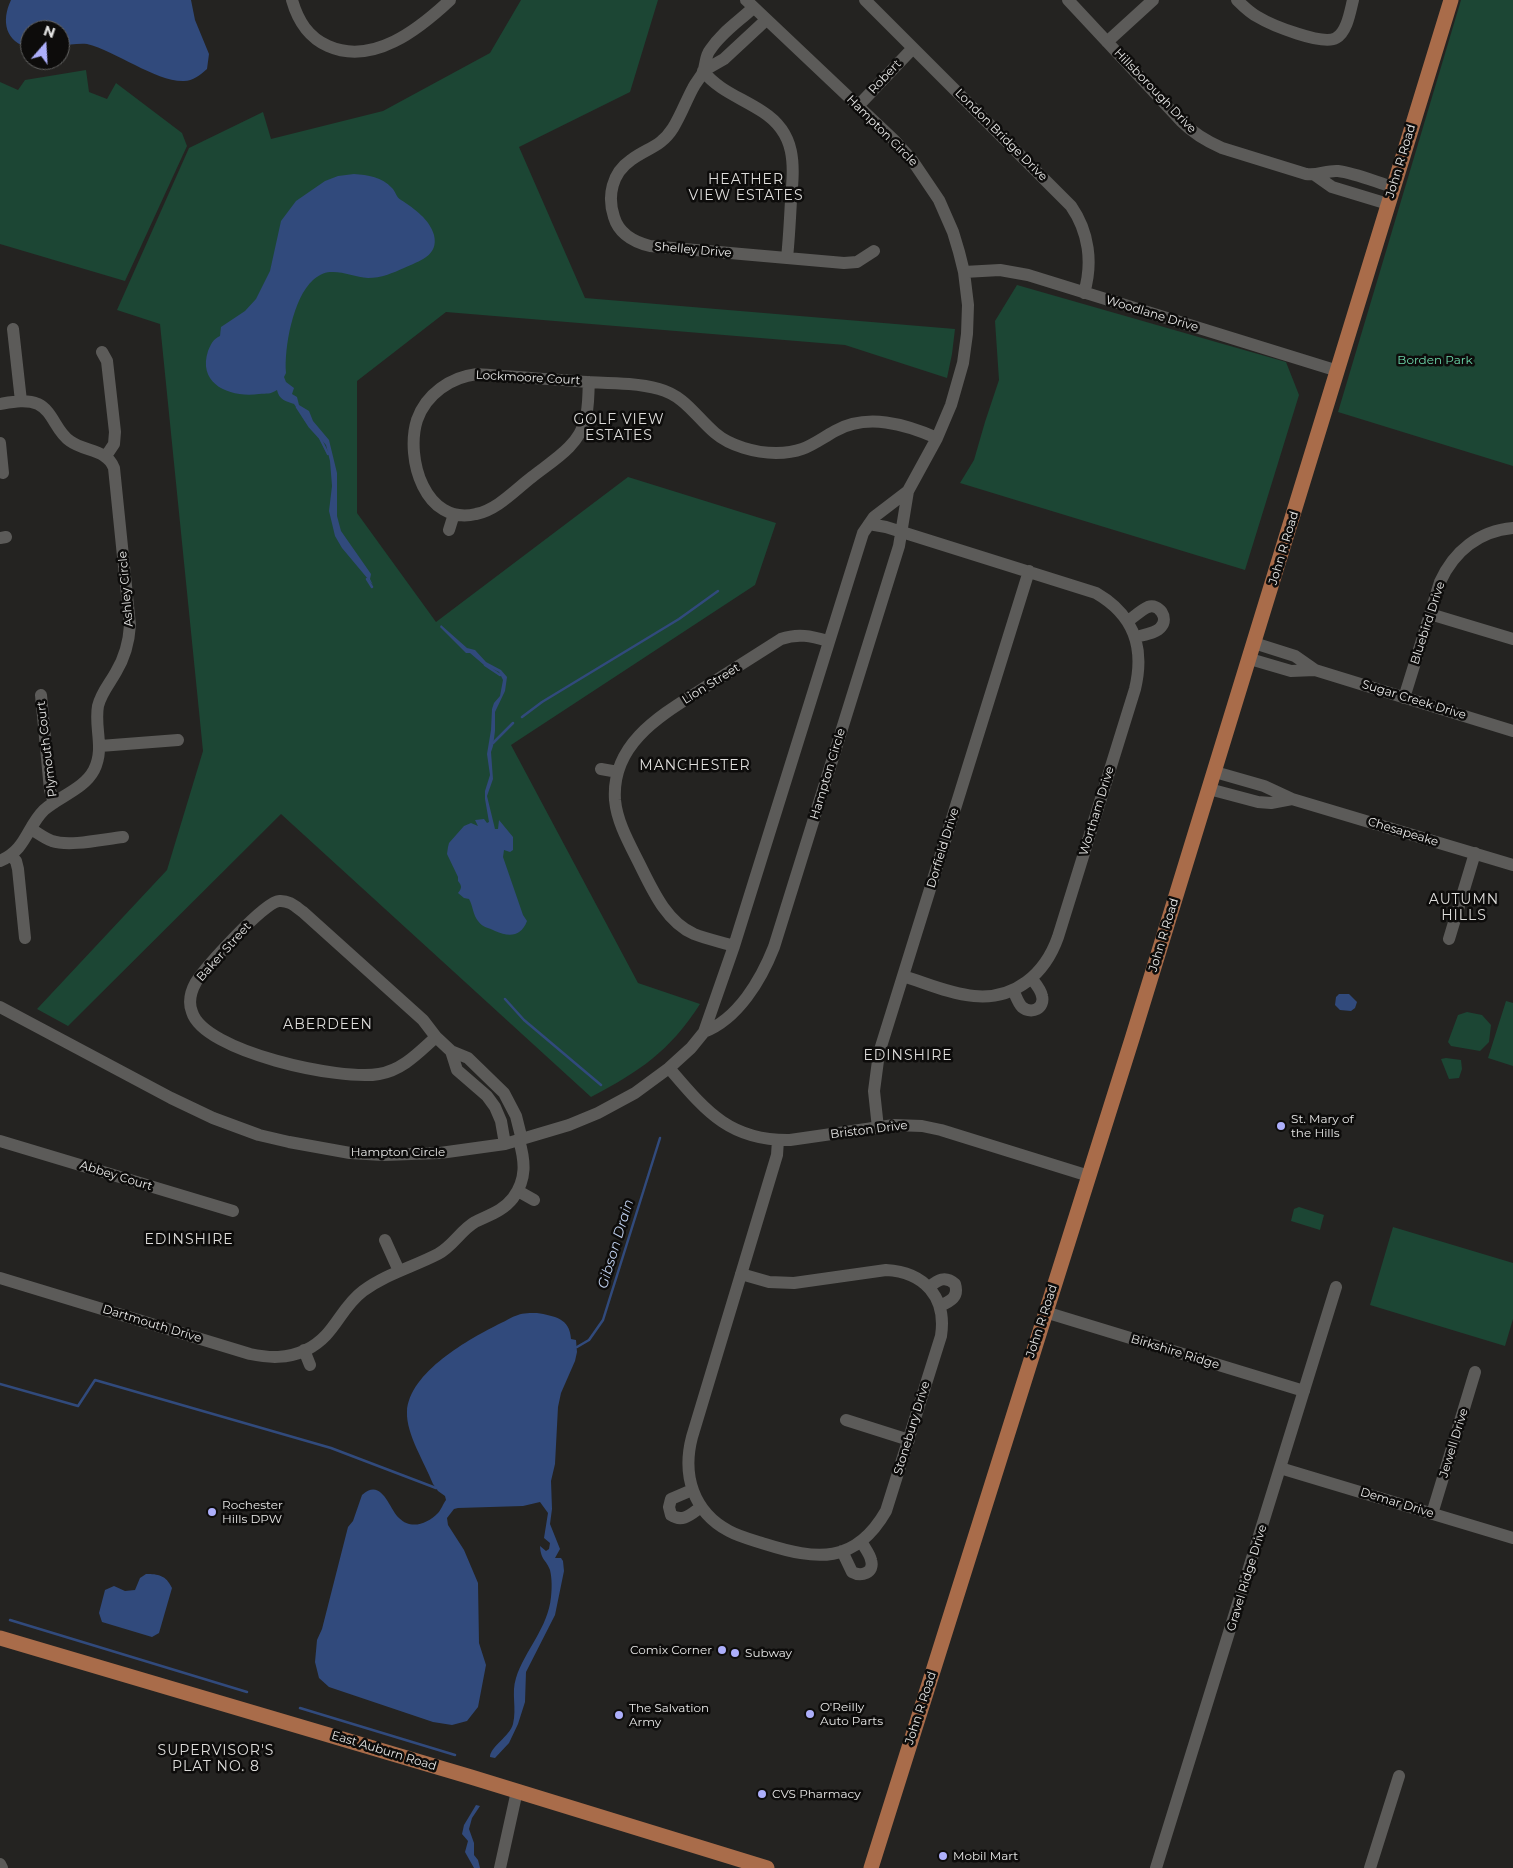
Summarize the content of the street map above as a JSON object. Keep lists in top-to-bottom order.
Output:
{
  "streets": {
    "main road": ["John R Road", "East Auburn Road"],
    "street": [
      "Robert",
      "Hillsborough Drive",
      "Hampton Circle",
      "London Bridge Drive",
      "Shelley Drive",
      "Woodlane Drive",
      "Lockmoore Court",
      "Ashley Circle",
      "Bluebird Drive",
      "Lion Street",
      "Sugar Creek Drive",
      "Plymouth Court",
      "Wortham Drive",
      "Chesapeake",
      "Dorfield Drive",
      "Baker Street",
      "Briston Drive",
      "Abbey Court",
      "Dartmouth Drive",
      "Birkshire Ridge",
      "Stonebury Drive",
      "Jewell Drive",
      "Demar Drive",
      "Gravel Ridge Drive"
    ]
  },
  "crossings": [
    ["Robert", "Hampton Circle"],
    ["Robert", "London Bridge Drive"],
    ["Hillsborough Drive", "John R Road"],
    ["Hampton Circle", "Shelley Drive"],
    ["Hampton Circle", "Woodlane Drive"],
    ["Hampton Circle", "Lockmoore Court"],
    ["Hampton Circle", "Lion Street"],
    ["Hampton Circle", "Wortham Drive"],
    ["Hampton Circle", "Baker Street"],
    ["Hampton Circle", "Briston Drive"],
    ["Hampton Circle", "Dartmouth Drive"],
    ["London Bridge Drive", "Woodlane Drive"],
    ["John R Road", "Woodlane Drive"],
    ["John R Road", "Sugar Creek Drive"],
    ["John R Road", "Chesapeake"],
    ["John R Road", "Briston Drive"],
    ["John R Road", "Birkshire Ridge"],
    ["Ashley Circle", "Plymouth Court"],
    ["Bluebird Drive", "Sugar Creek Drive"],
    ["Wortham Drive", "Dorfield Drive"],
    ["Dorfield Drive", "Briston Drive"],
    ["Baker Street", "Dartmouth Drive"],
    ["Briston Drive", "Stonebury Drive"],
    ["Birkshire Ridge", "Gravel Ridge Drive"],
    ["Jewell Drive", "Demar Drive"],
    ["Demar Drive", "Gravel Ridge Drive"]
  ],
  "districts": [
    "HEATHER VIEW ESTATES",
    "GOLF VIEW ESTATES",
    "MANCHESTER",
    "AUTUMN HILLS",
    "ABERDEEN",
    "EDINSHIRE",
    "EDINSHIRE",
    "SUPERVISOR'S PLAT NO. 8"
  ],
  "water": ["Gibson Drain"],
  "parks": ["Borden Park"],
  "places": [
    "St. Mary of the Hills",
    "Rochester Hills DPW",
    "Comix Corner",
    "Subway",
    "O'Reilly Auto Parts",
    "The Salvation Army",
    "CVS Pharmacy",
    "Mobil Mart"
  ],
  "north": "top"
}
